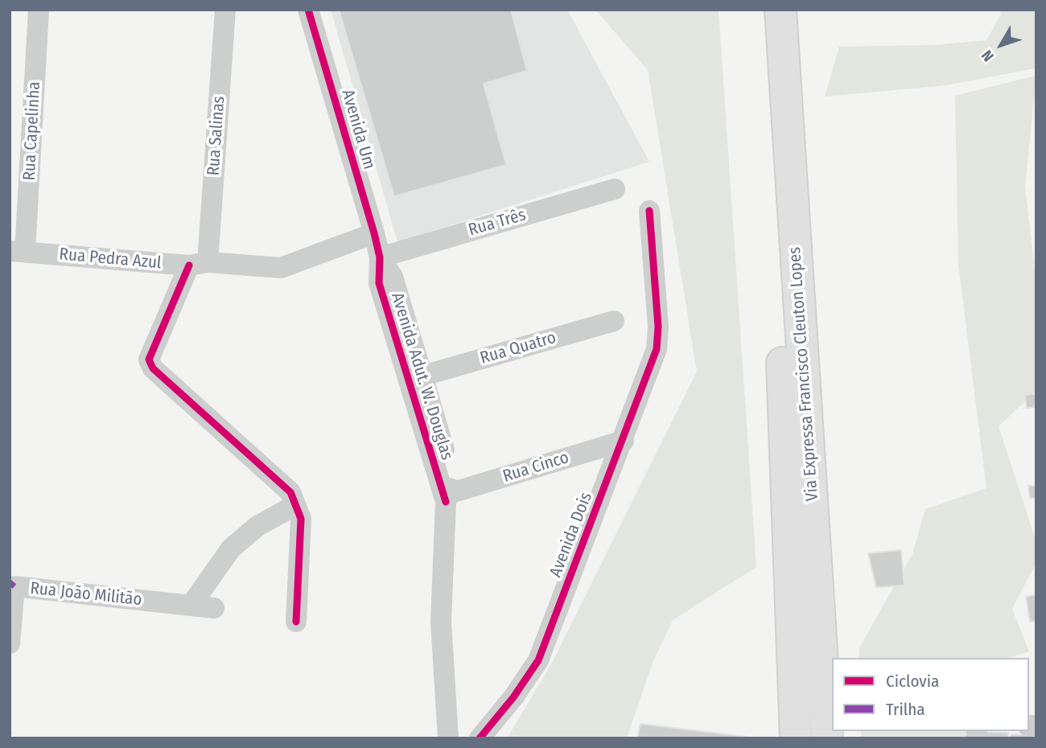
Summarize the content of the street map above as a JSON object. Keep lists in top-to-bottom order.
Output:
{
  "streets": {
    "highway": ["Via Expressa Francisco Cleuton Lopes"],
    "street": [
      "Avenida Um",
      "Rua Capelinha",
      "Rua Salinas",
      "Rua Três",
      "Rua Pedra Azul",
      "Rua Quatro",
      "Avenida Adut. W. Douglas",
      "Rua Cinco",
      "Avenida Dois",
      "Rua João Militão"
    ]
  },
  "crossings": [
    ["Avenida Um", "Rua Três"],
    ["Avenida Um", "Rua Pedra Azul"],
    ["Avenida Um", "Avenida Adut. W. Douglas"],
    ["Rua Capelinha", "Rua Pedra Azul"],
    ["Rua Salinas", "Rua Pedra Azul"],
    ["Rua Três", "Avenida Adut. W. Douglas"],
    ["Rua Quatro", "Avenida Adut. W. Douglas"],
    ["Avenida Adut. W. Douglas", "Rua Cinco"],
    ["Rua Cinco", "Avenida Dois"]
  ],
  "legend": ["Ciclovia", "Trilha"],
  "north": "bottom left"
}
